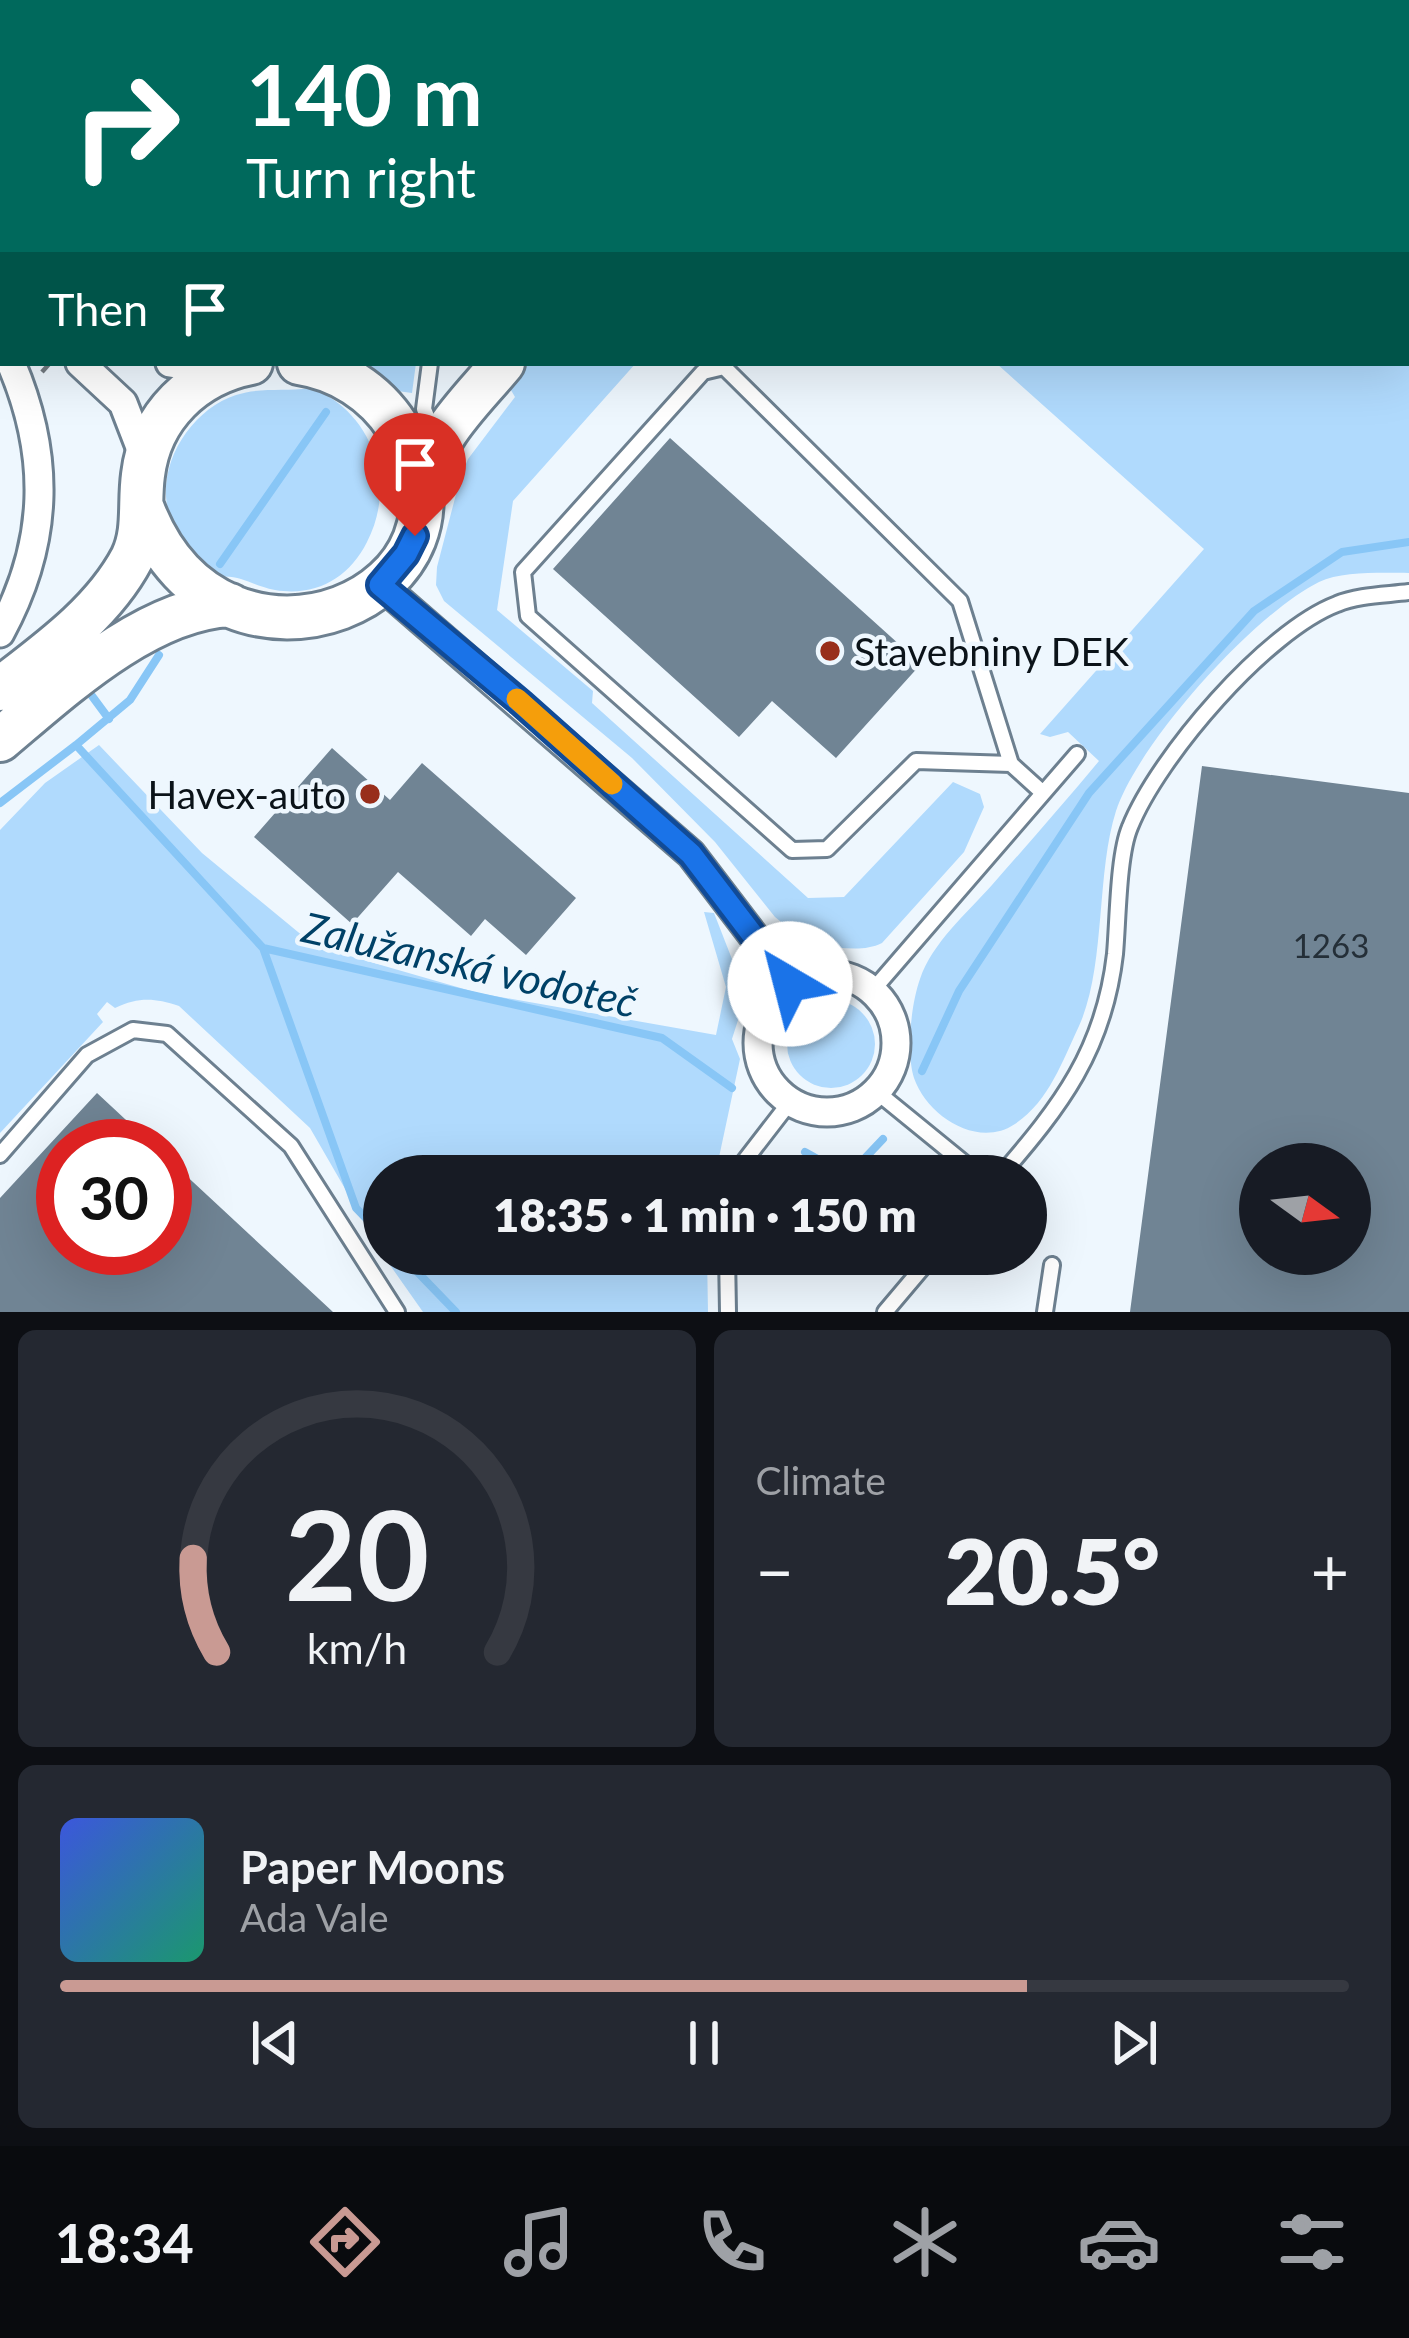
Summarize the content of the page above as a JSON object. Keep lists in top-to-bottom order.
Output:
{
  "water": ["Zalužanská vodoteč"],
  "places": ["Stavebniny DEK", "Havex-auto"],
  "house_numbers": ["1263"],
  "north": "right",
  "page": {
    "turn": ["140 m", "Turn right"],
    "then": "Then",
    "limit": "30",
    "trip": "18:35 · 1 min · 150 m",
    "tile": "Climate",
    "heat": ["−", "20.5°", "+"],
    "song": ["Paper Moons", "Ada Vale"],
    "tabs": "18:34",
    "gauge": ["20", "km/h"]
  }
}
